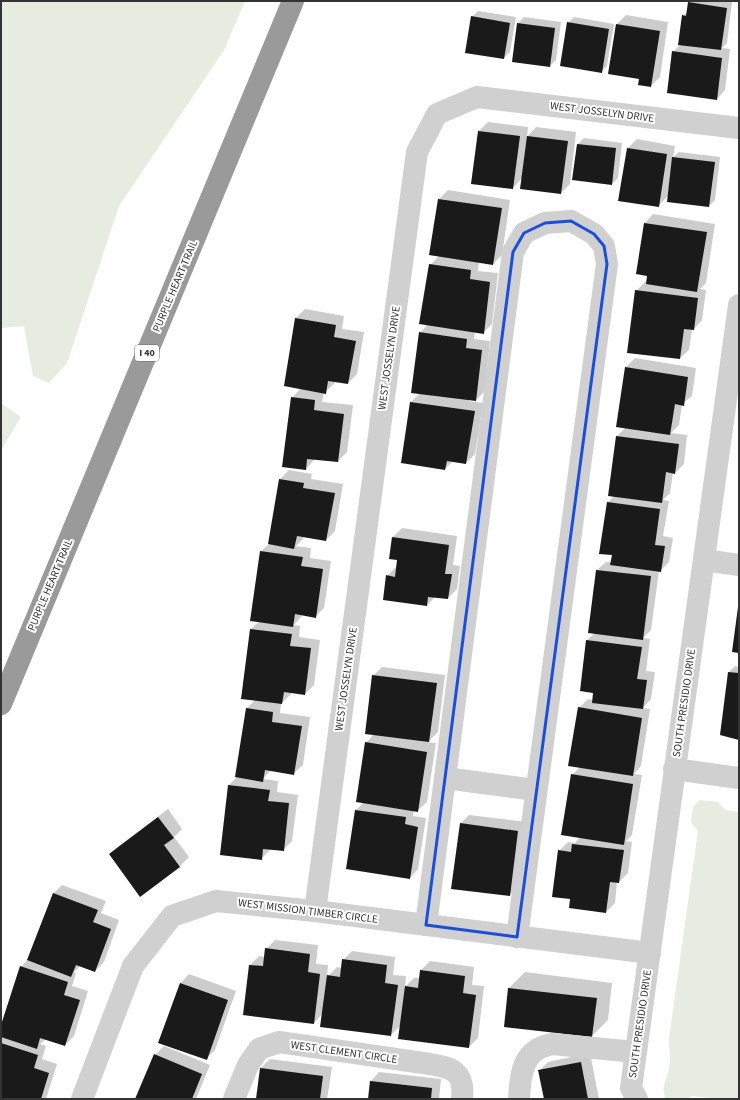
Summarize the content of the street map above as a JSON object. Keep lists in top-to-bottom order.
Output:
{
  "streets": {
    "highway": ["PURPLE HEART TRAIL", "I 40"],
    "street": [
      "WEST JOSSELYN DRIVE",
      "SOUTH PRESIDIO DRIVE",
      "WEST MISSION TIMBER CIRCLE",
      "WEST CLEMENT CIRCLE"
    ]
  },
  "crossings": [
    ["WEST JOSSELYN DRIVE", "WEST MISSION TIMBER CIRCLE"],
    ["SOUTH PRESIDIO DRIVE", "WEST MISSION TIMBER CIRCLE"]
  ]
}
